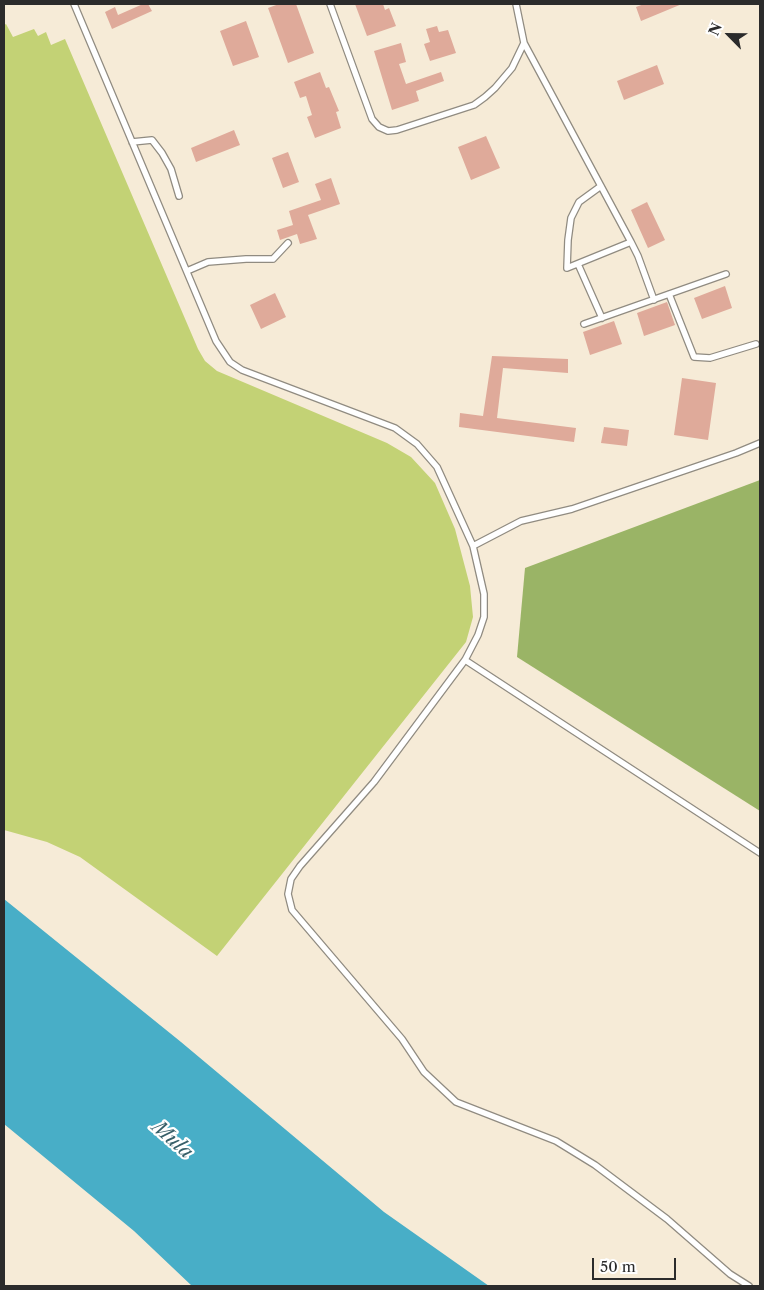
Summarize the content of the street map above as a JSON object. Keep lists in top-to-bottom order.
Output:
{
  "water": ["Mula"],
  "scale_bar": "50 m",
  "north": "top left"
}
